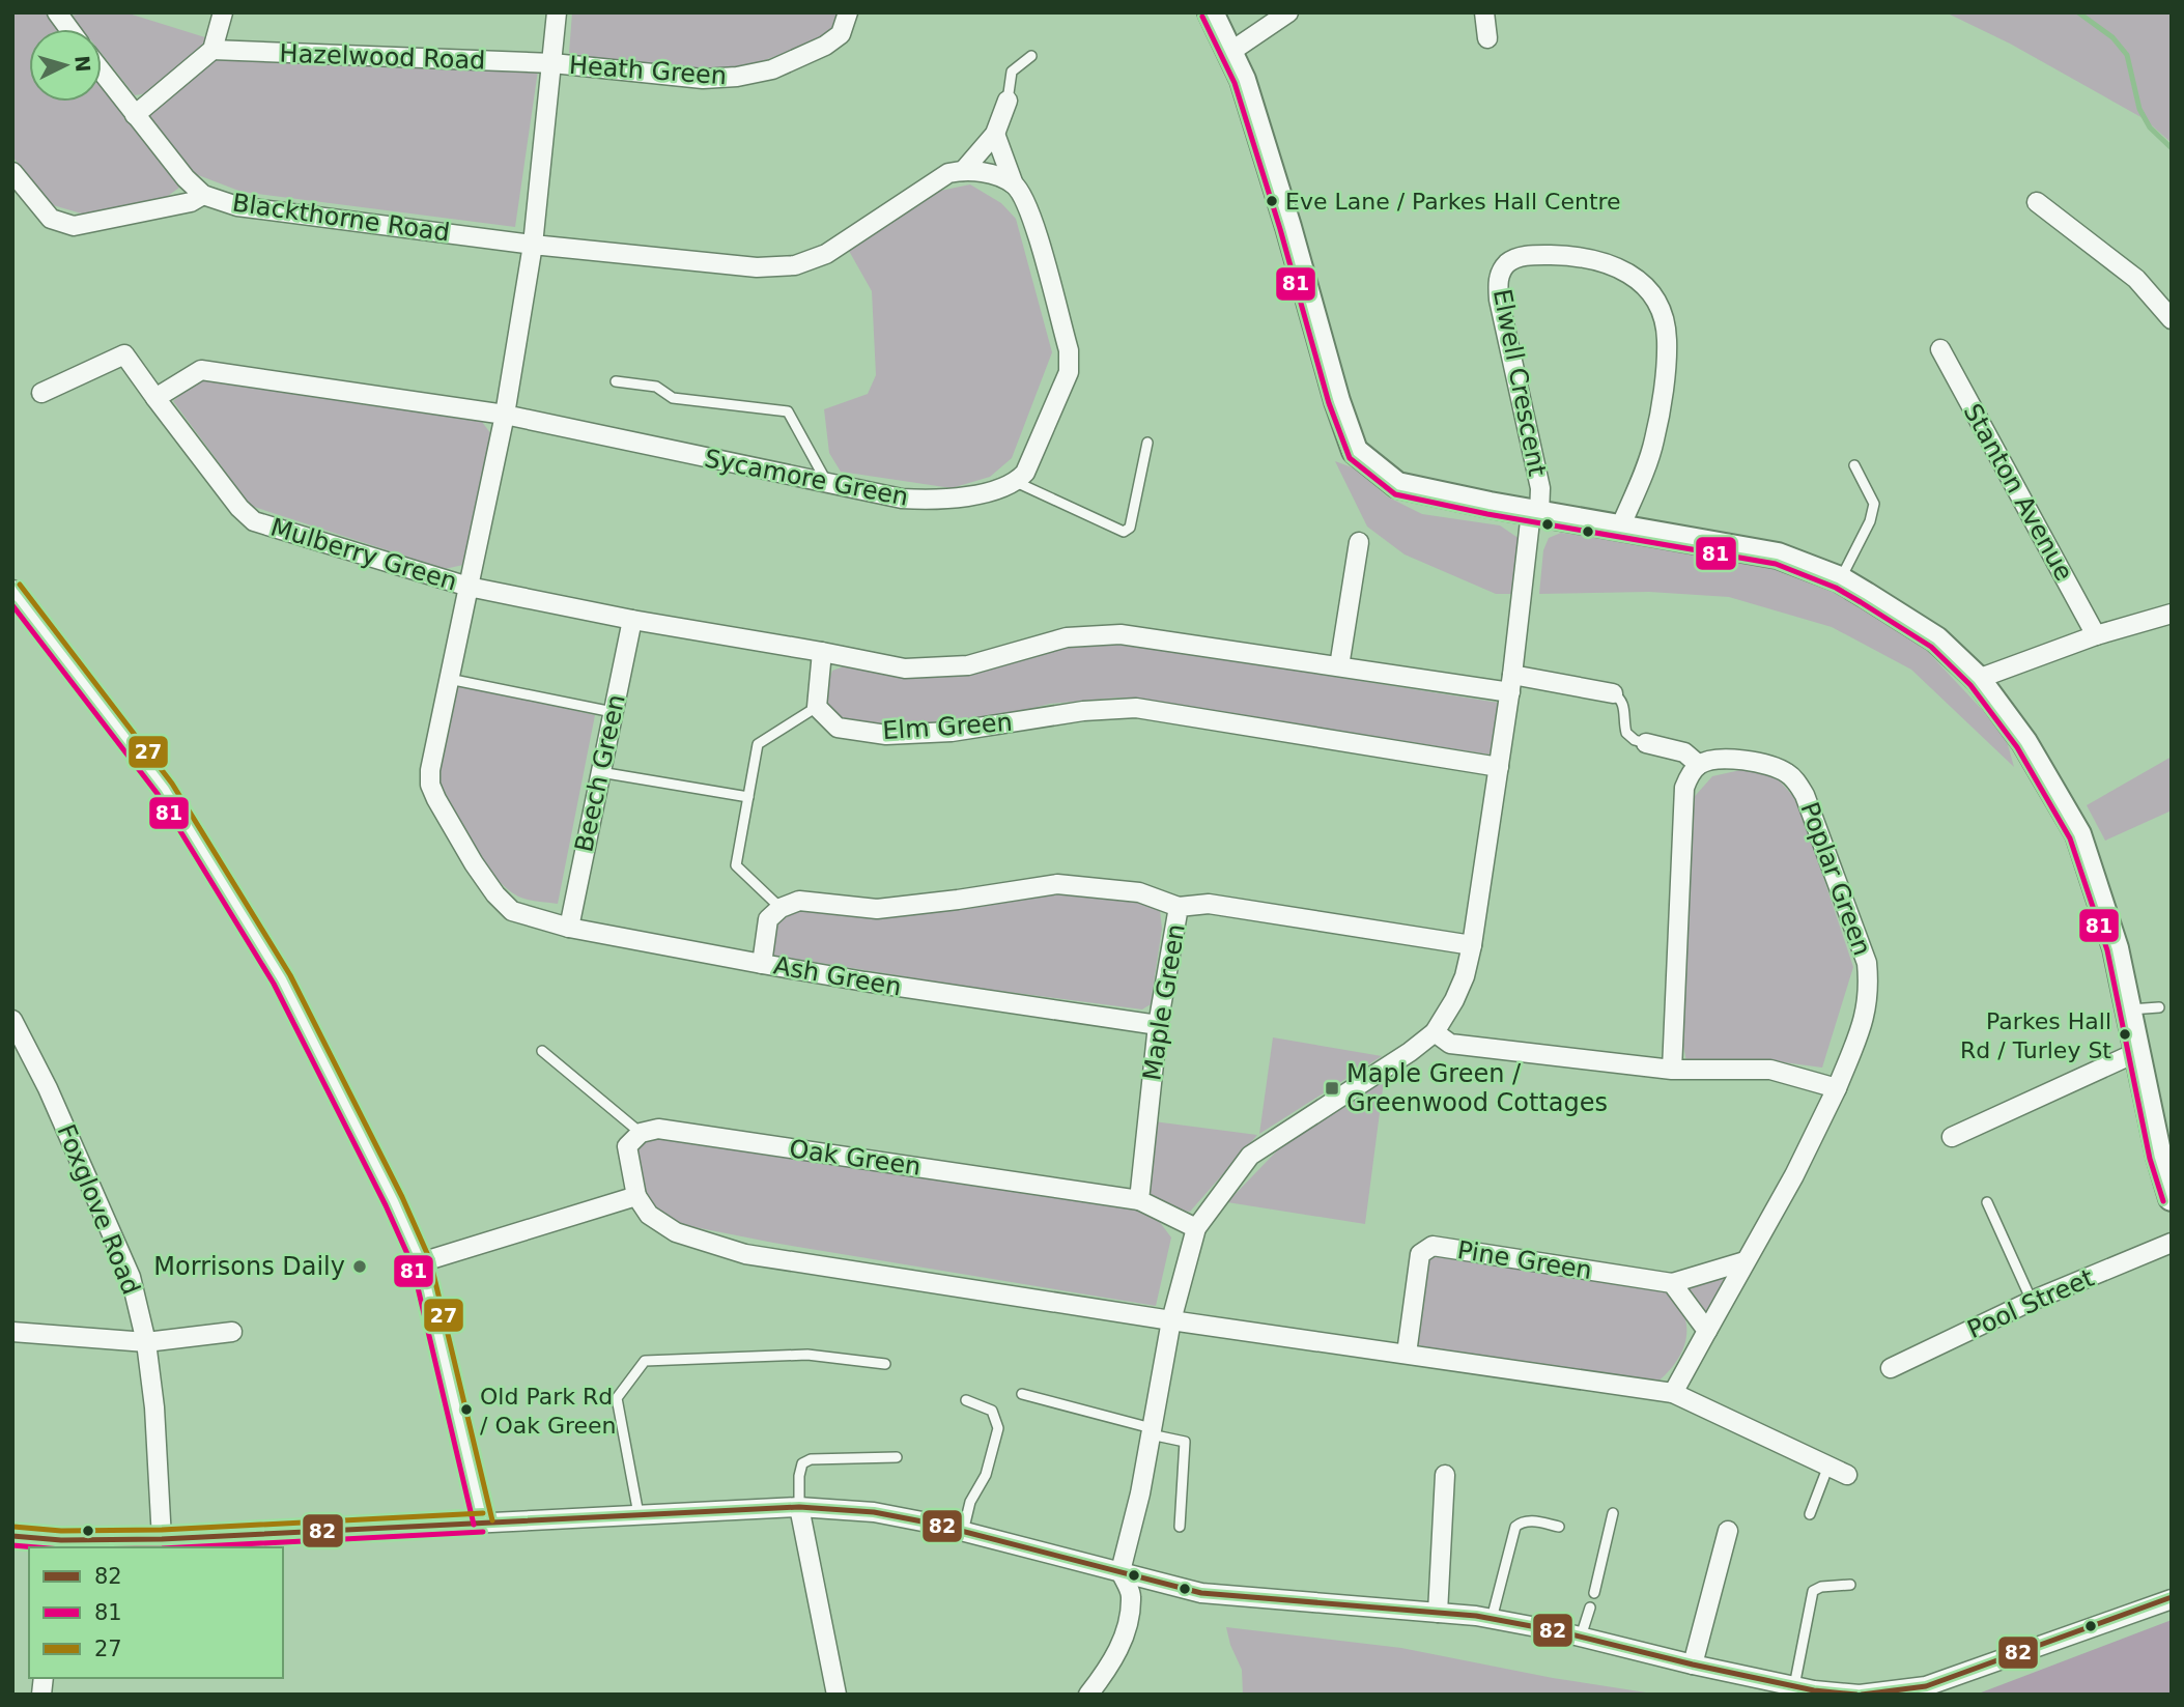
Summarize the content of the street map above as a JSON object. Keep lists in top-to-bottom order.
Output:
{
  "streets": {
    "street": [
      "Hazelwood Road",
      "Heath Green",
      "Blackthorne Road",
      "Elwell Crescent",
      "Sycamore Green",
      "Stanton Avenue",
      "Mulberry Green",
      "Elm Green",
      "Beech Green",
      "Poplar Green",
      "Ash Green",
      "Maple Green",
      "Oak Green",
      "Foxglove Road",
      "Pine Green",
      "Pool Street"
    ]
  },
  "crossings": [
    ["Hazelwood Road", "Heath Green"],
    ["Heath Green", "Blackthorne Road"],
    ["Sycamore Green", "Mulberry Green"],
    ["Ash Green", "Maple Green"],
    ["Maple Green", "Oak Green"]
  ],
  "places": {
    "other": [
      "Eve Lane / Parkes Hall Centre",
      "Parkes Hall Rd / Turley St",
      "Morrisons Daily",
      "Old Park Rd / Oak Green"
    ],
    "transit": ["Maple Green / Greenwood Cottages"]
  },
  "lines": ["transit line 81", "transit line 27", "transit line 82"],
  "legend": ["82", "81", "27"],
  "north": "right"
}
